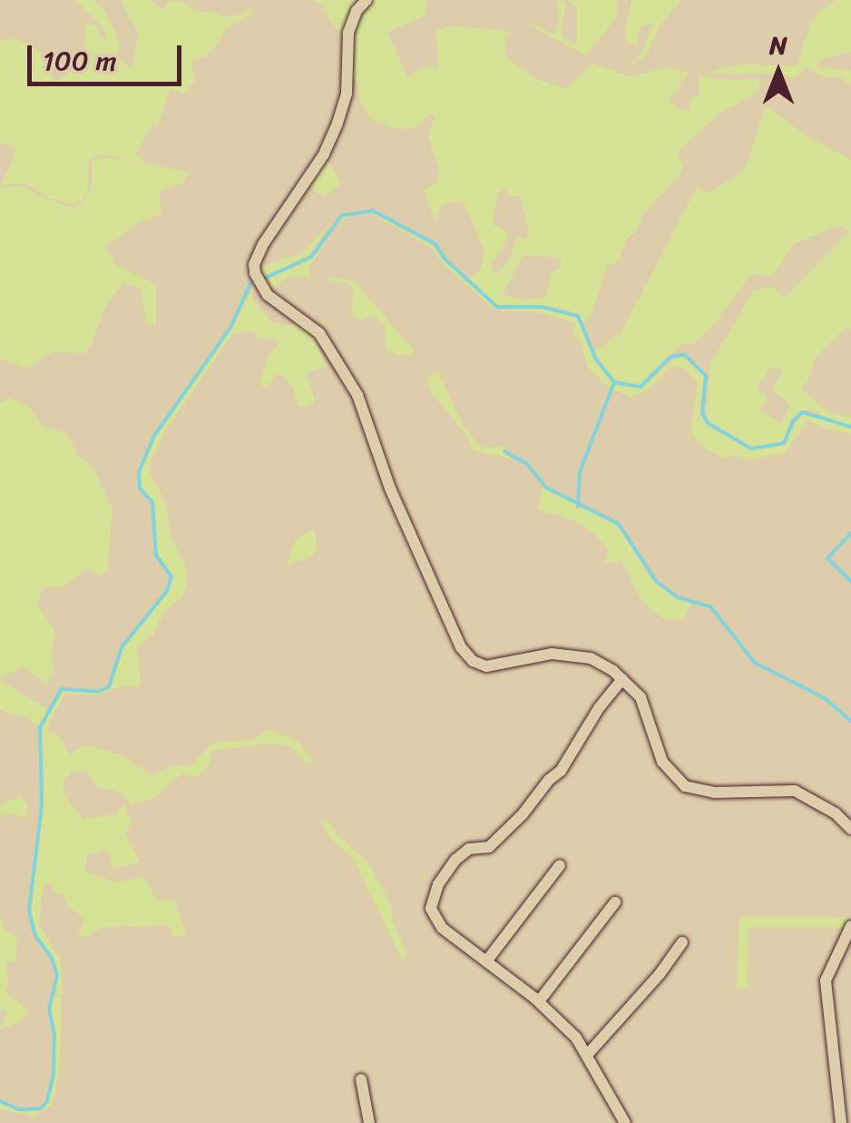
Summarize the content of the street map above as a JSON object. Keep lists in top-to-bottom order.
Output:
{
  "scale_bar": "100 m",
  "north": "top"
}
